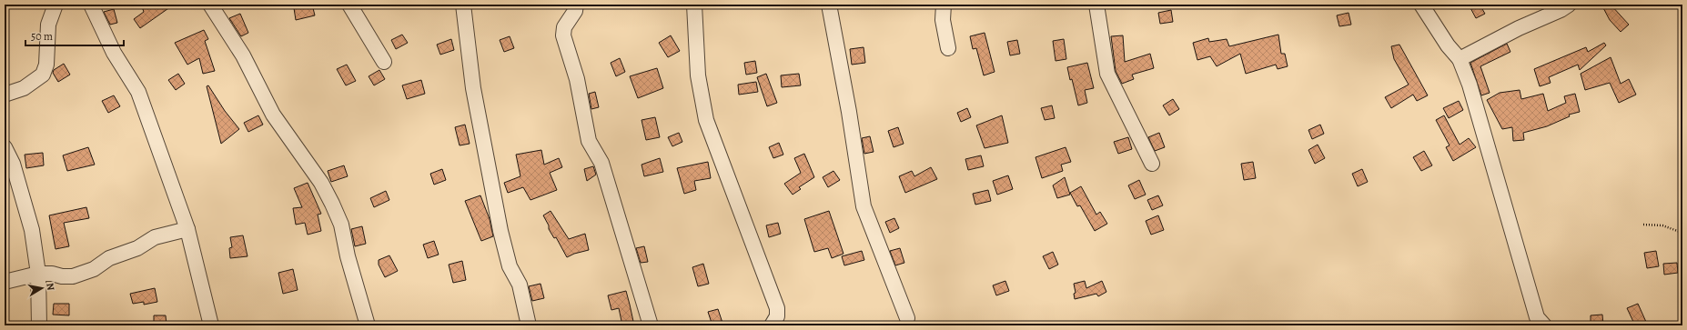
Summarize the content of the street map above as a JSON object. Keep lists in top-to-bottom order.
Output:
{
  "scale_bar": "50 m",
  "north": "right"
}
